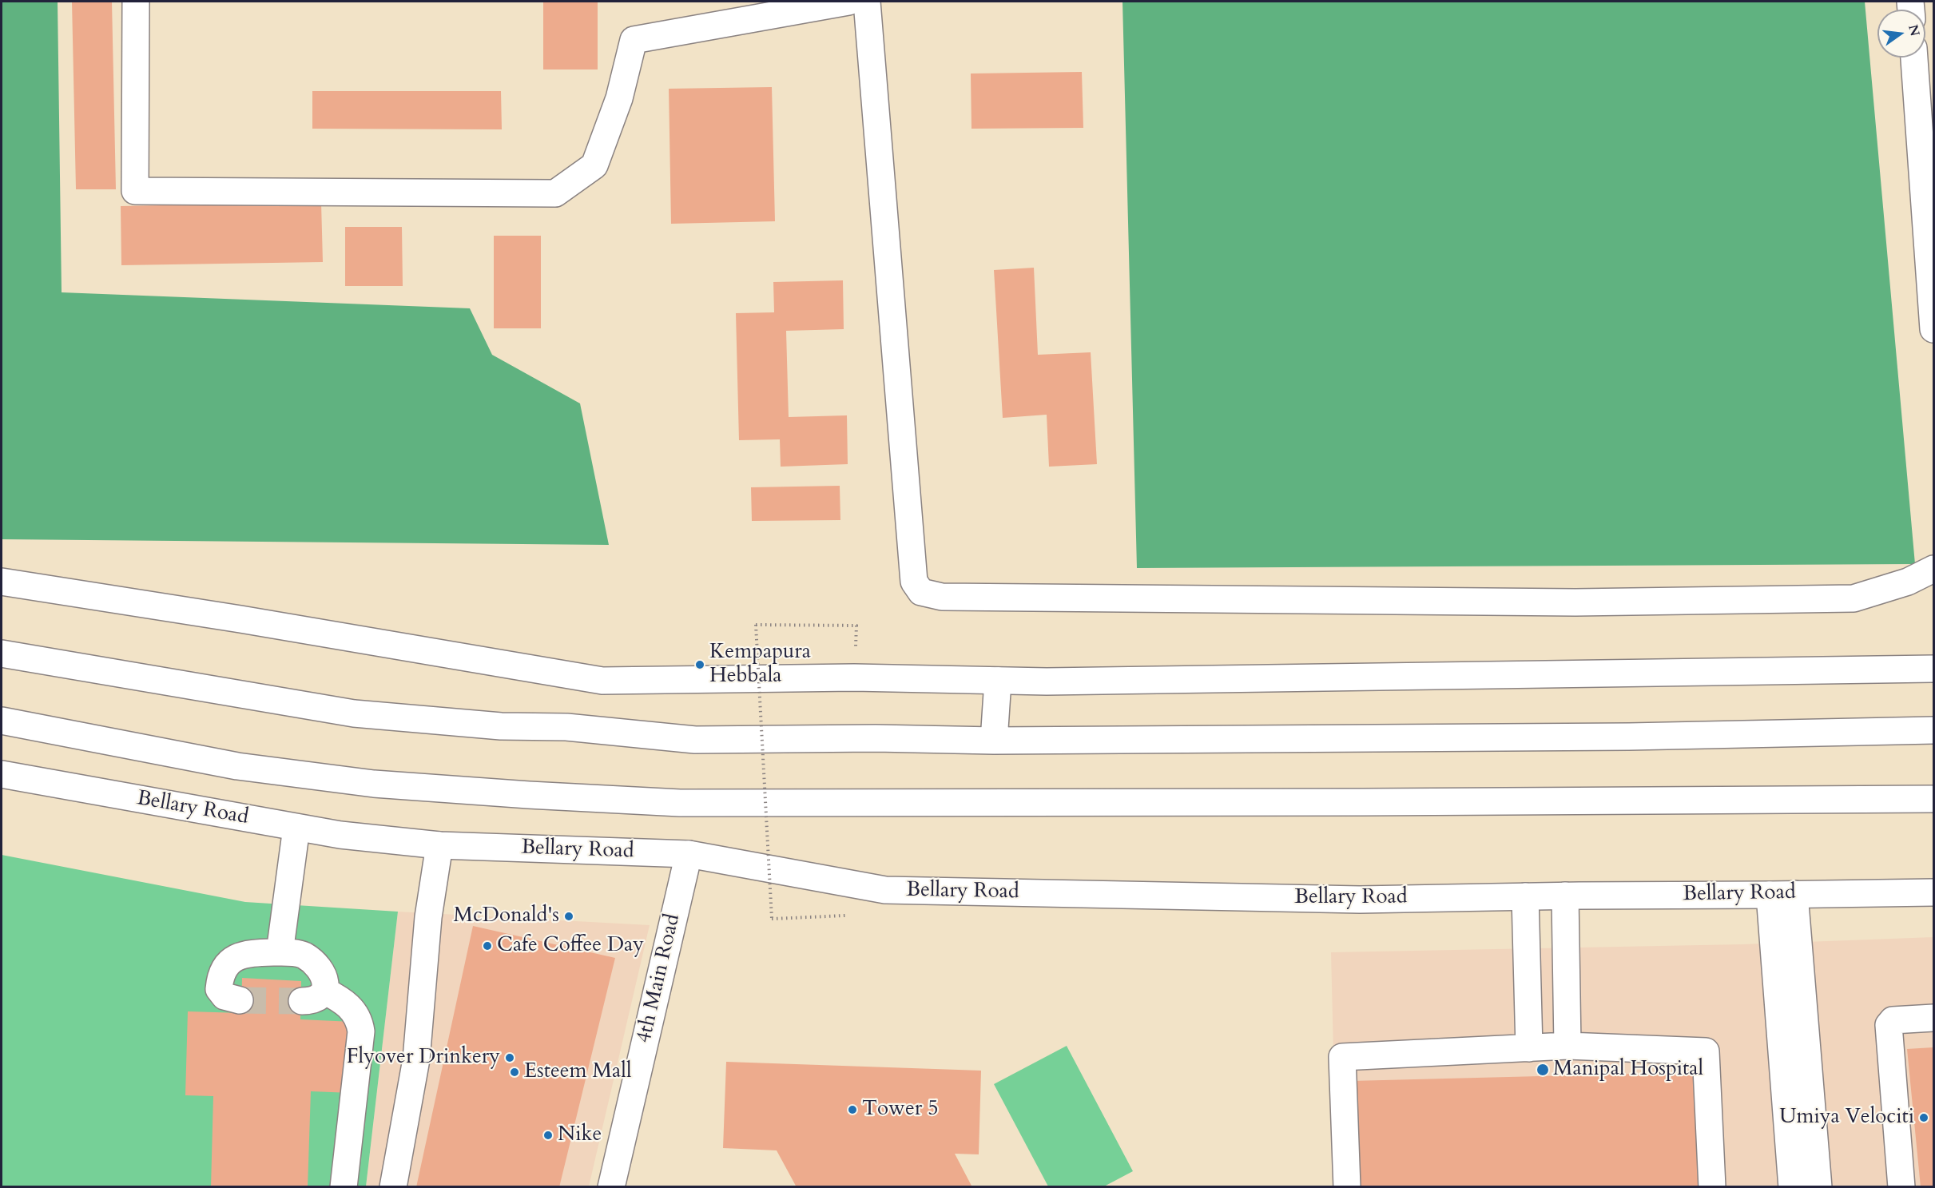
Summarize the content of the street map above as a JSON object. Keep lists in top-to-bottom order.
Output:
{
  "streets": {
    "main road": ["Bellary Road", "4th Main Road"]
  },
  "crossings": [
    ["Bellary Road", "4th Main Road"]
  ],
  "places": [
    "Kempapura Hebbala",
    "McDonald's",
    "Cafe Coffee Day",
    "Flyover Drinkery",
    "Manipal Hospital",
    "Esteem Mall",
    "Tower 5",
    "Umiya Velociti",
    "Nike"
  ],
  "north": "right"
}
